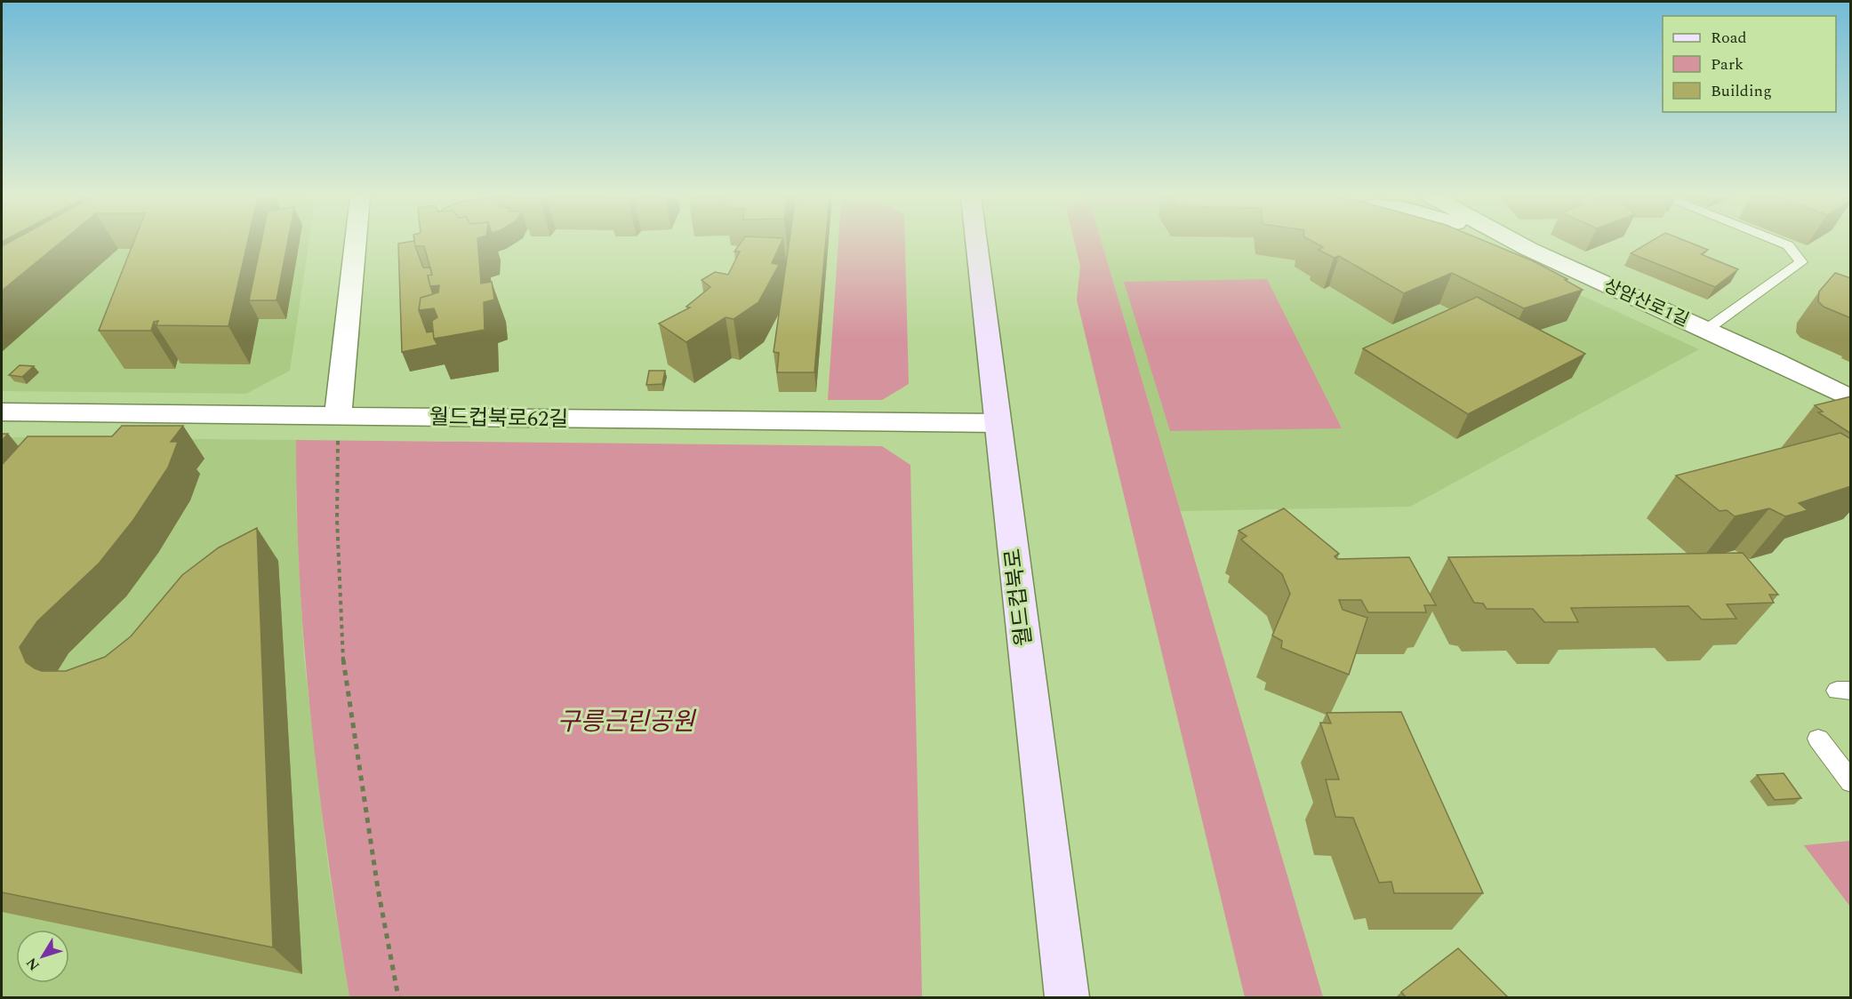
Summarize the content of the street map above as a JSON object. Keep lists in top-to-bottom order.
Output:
{
  "streets": {
    "main road": ["월드컵북로"],
    "street": ["상암산로1길", "월드컵북로62길"]
  },
  "crossings": [
    ["월드컵북로62길", "월드컵북로"]
  ],
  "parks": ["구릉근린공원"],
  "legend": ["Road", "Park", "Building"],
  "north": "bottom left"
}
